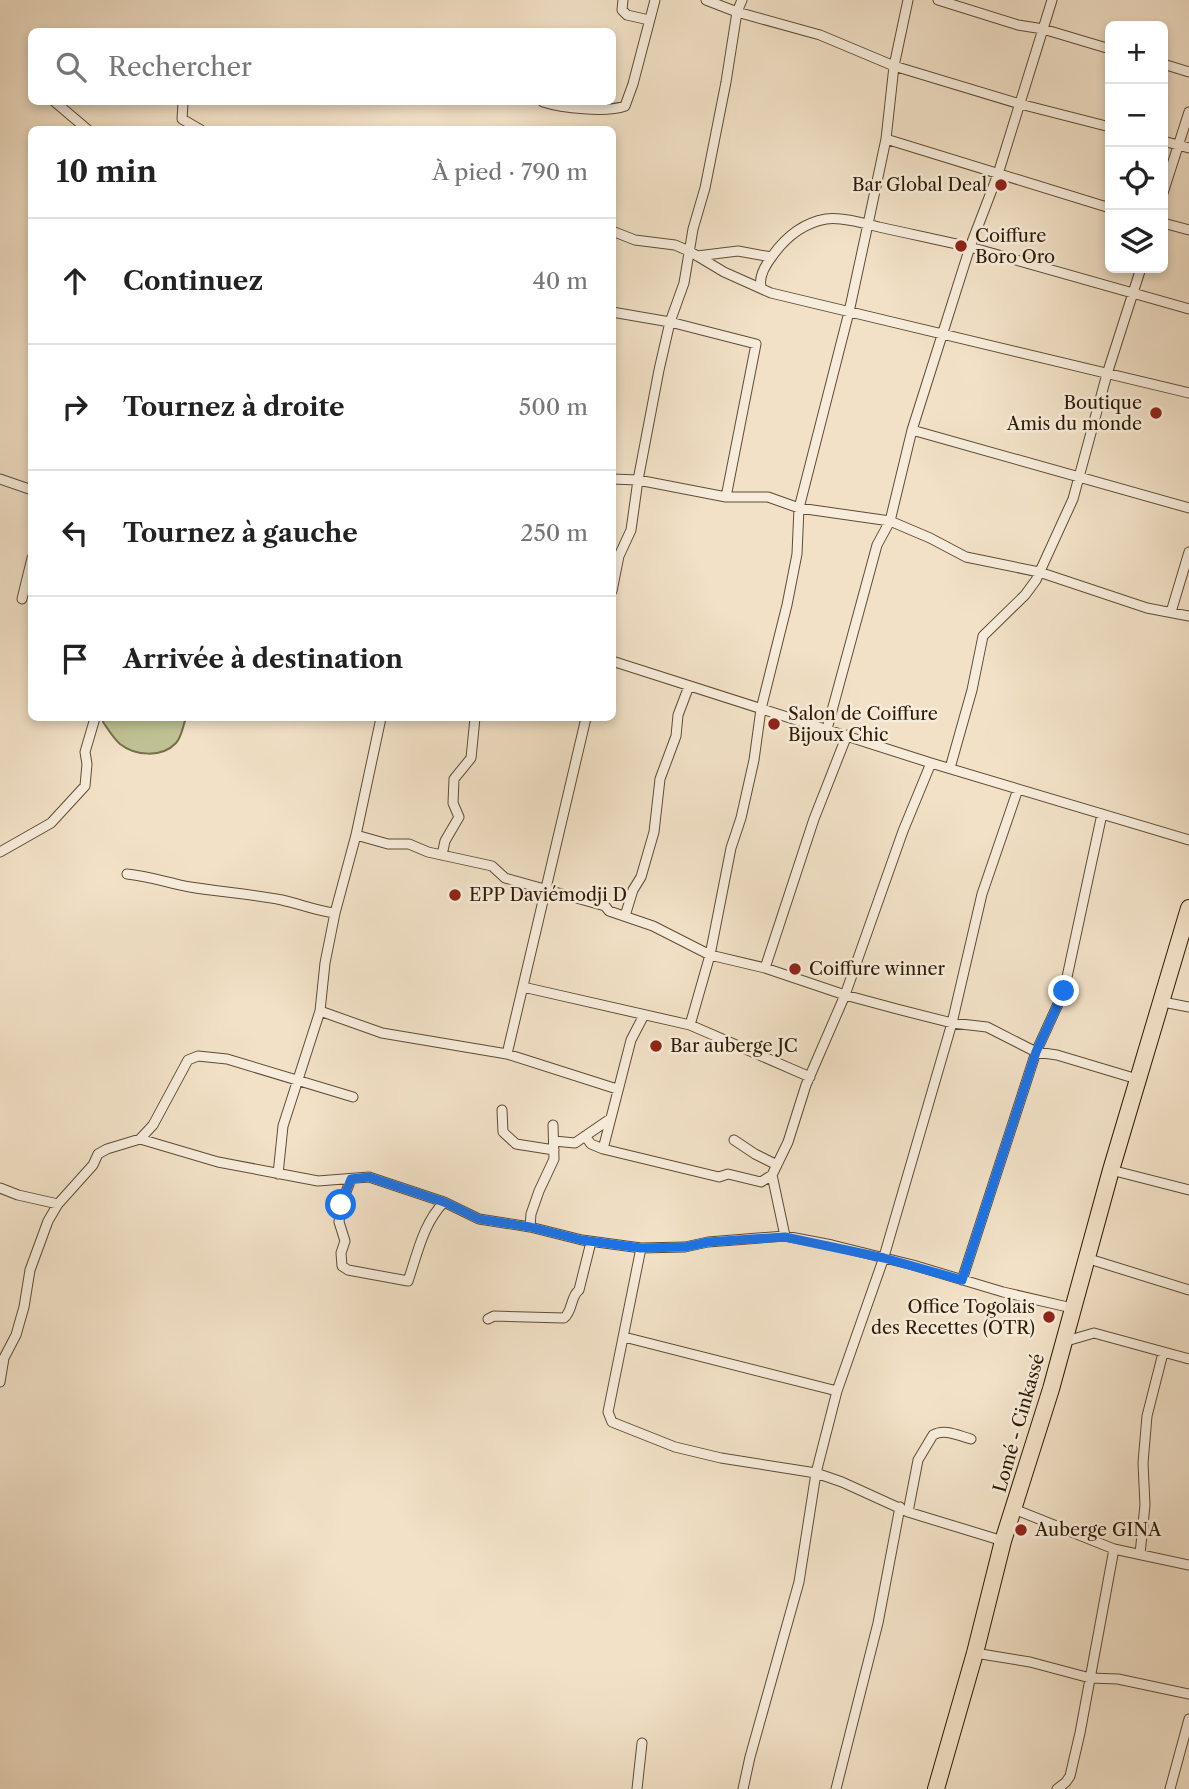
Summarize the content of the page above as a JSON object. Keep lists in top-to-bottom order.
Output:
{
  "streets": {
    "highway": ["Lomé - Cinkassé"]
  },
  "places": [
    "Bar Global Deal",
    "Coiffure Boro Oro",
    "Boutique Amis du monde",
    "Salon de Coiffure Bijoux Chic",
    "EPP Daviémodji D",
    "Coiffure winner",
    "Bar auberge JC",
    "Office Togolais des Recettes (OTR)",
    "Auberge GINA"
  ],
  "page": {
    "map_buttons": ["+", "−"],
    "search": "Rechercher",
    "heading": ["10 min", "À pied · 790 m"],
    "list": [
      ["Continuez", "40 m"],
      ["Tournez à droite", "500 m"],
      ["Tournez à gauche", "250 m"],
      "Arrivée à destination"
    ]
  }
}
